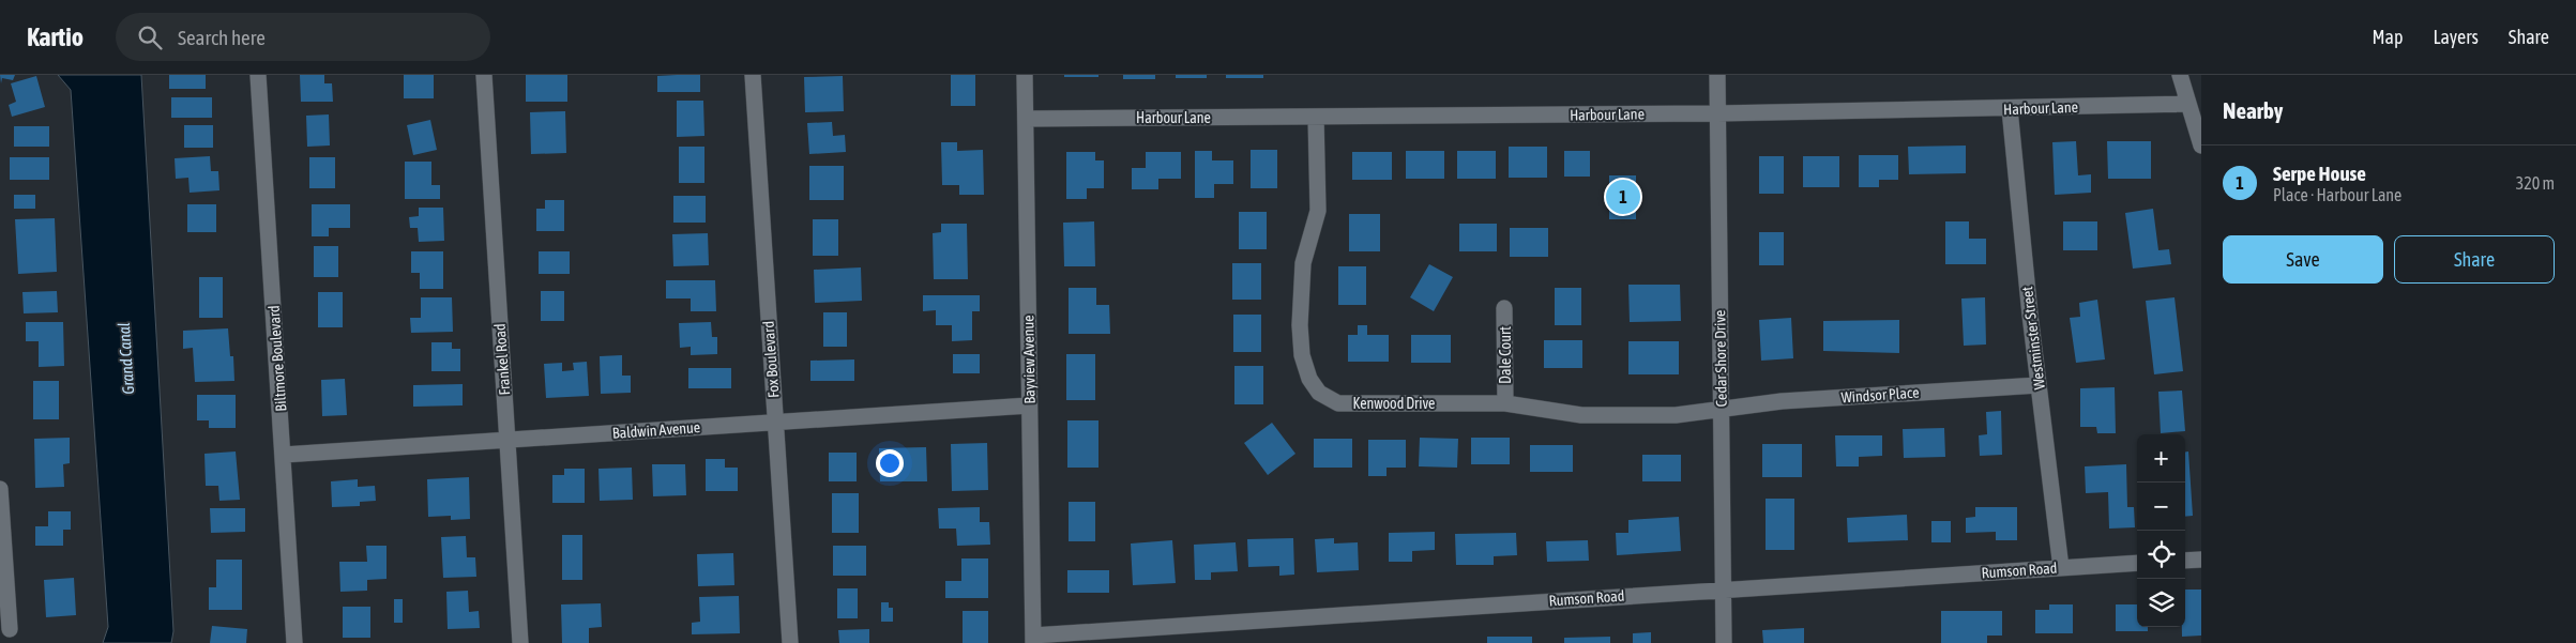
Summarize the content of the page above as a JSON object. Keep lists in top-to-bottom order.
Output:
{
  "streets": {
    "street": [
      "Harbour Lane",
      "Westminster Street",
      "Dale Court",
      "Biltmore Boulevard",
      "Cedar Shore Drive",
      "Frankel Road",
      "Fox Boulevard",
      "Bayview Avenue",
      "Windsor Place",
      "Kenwood Drive",
      "Baldwin Avenue",
      "Rumson Road"
    ]
  },
  "crossings": [
    ["Harbour Lane", "Westminster Street"],
    ["Harbour Lane", "Cedar Shore Drive"],
    ["Harbour Lane", "Bayview Avenue"],
    ["Harbour Lane", "Kenwood Drive"],
    ["Westminster Street", "Windsor Place"],
    ["Westminster Street", "Rumson Road"],
    ["Dale Court", "Kenwood Drive"],
    ["Biltmore Boulevard", "Baldwin Avenue"],
    ["Cedar Shore Drive", "Windsor Place"],
    ["Cedar Shore Drive", "Kenwood Drive"],
    ["Cedar Shore Drive", "Rumson Road"],
    ["Frankel Road", "Baldwin Avenue"],
    ["Fox Boulevard", "Baldwin Avenue"],
    ["Bayview Avenue", "Baldwin Avenue"],
    ["Bayview Avenue", "Rumson Road"],
    ["Windsor Place", "Kenwood Drive"]
  ],
  "water": ["Grand Canal"],
  "page": {
    "header": "Kartio",
    "search": "Search here",
    "nav": ["Map", "Layers", "Share"],
    "heading": "Nearby",
    "list": [
      {
        "mark": "1",
        "name": "Serpe House",
        "note": "Place · Harbour Lane",
        "value": "320 m"
      }
    ],
    "pins": "1",
    "buttons": ["Save", "Share"],
    "map_buttons": ["+", "−"]
  }
}
